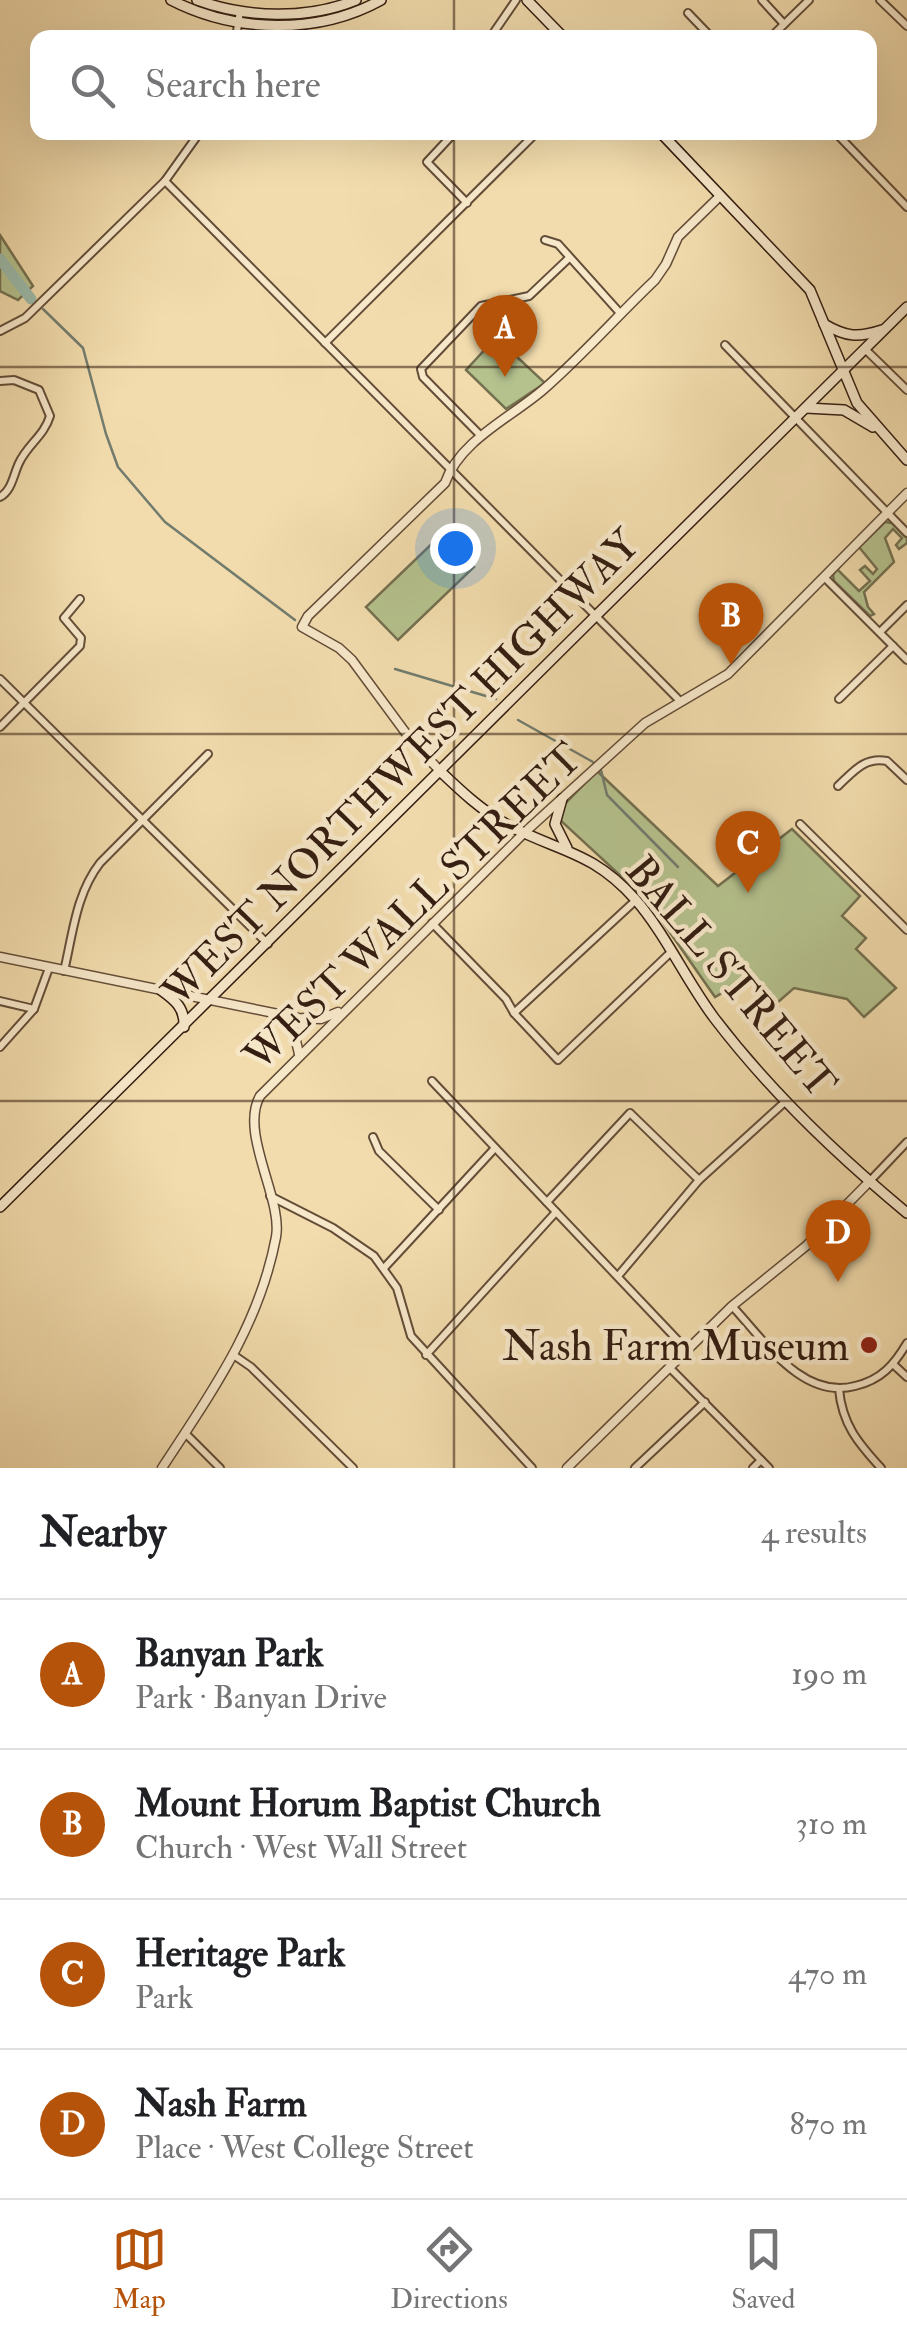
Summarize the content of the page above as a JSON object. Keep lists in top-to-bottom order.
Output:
{
  "streets": {
    "main road": ["WEST NORTHWEST HIGHWAY", "BALL STREET"],
    "street": ["WEST WALL STREET"]
  },
  "crossings": [
    ["WEST NORTHWEST HIGHWAY", "BALL STREET"],
    ["WEST WALL STREET", "BALL STREET"]
  ],
  "places": ["Nash Farm Museum"],
  "page": {
    "search": "Search here",
    "pins": [
      "A",
      "B",
      "C",
      "D"
    ],
    "heading": ["Nearby", "4 results"],
    "list": [
      {
        "mark": "A",
        "name": "Banyan Park",
        "note": "Park · Banyan Drive",
        "value": "190 m"
      },
      {
        "mark": "B",
        "name": "Mount Horum Baptist Church",
        "note": "Church · West Wall Street",
        "value": "310 m"
      },
      {
        "mark": "C",
        "name": "Heritage Park",
        "note": "Park",
        "value": "470 m"
      },
      {
        "mark": "D",
        "name": "Nash Farm",
        "note": "Place · West College Street",
        "value": "870 m"
      }
    ],
    "nav": ["Map", "Directions", "Saved"]
  }
}
